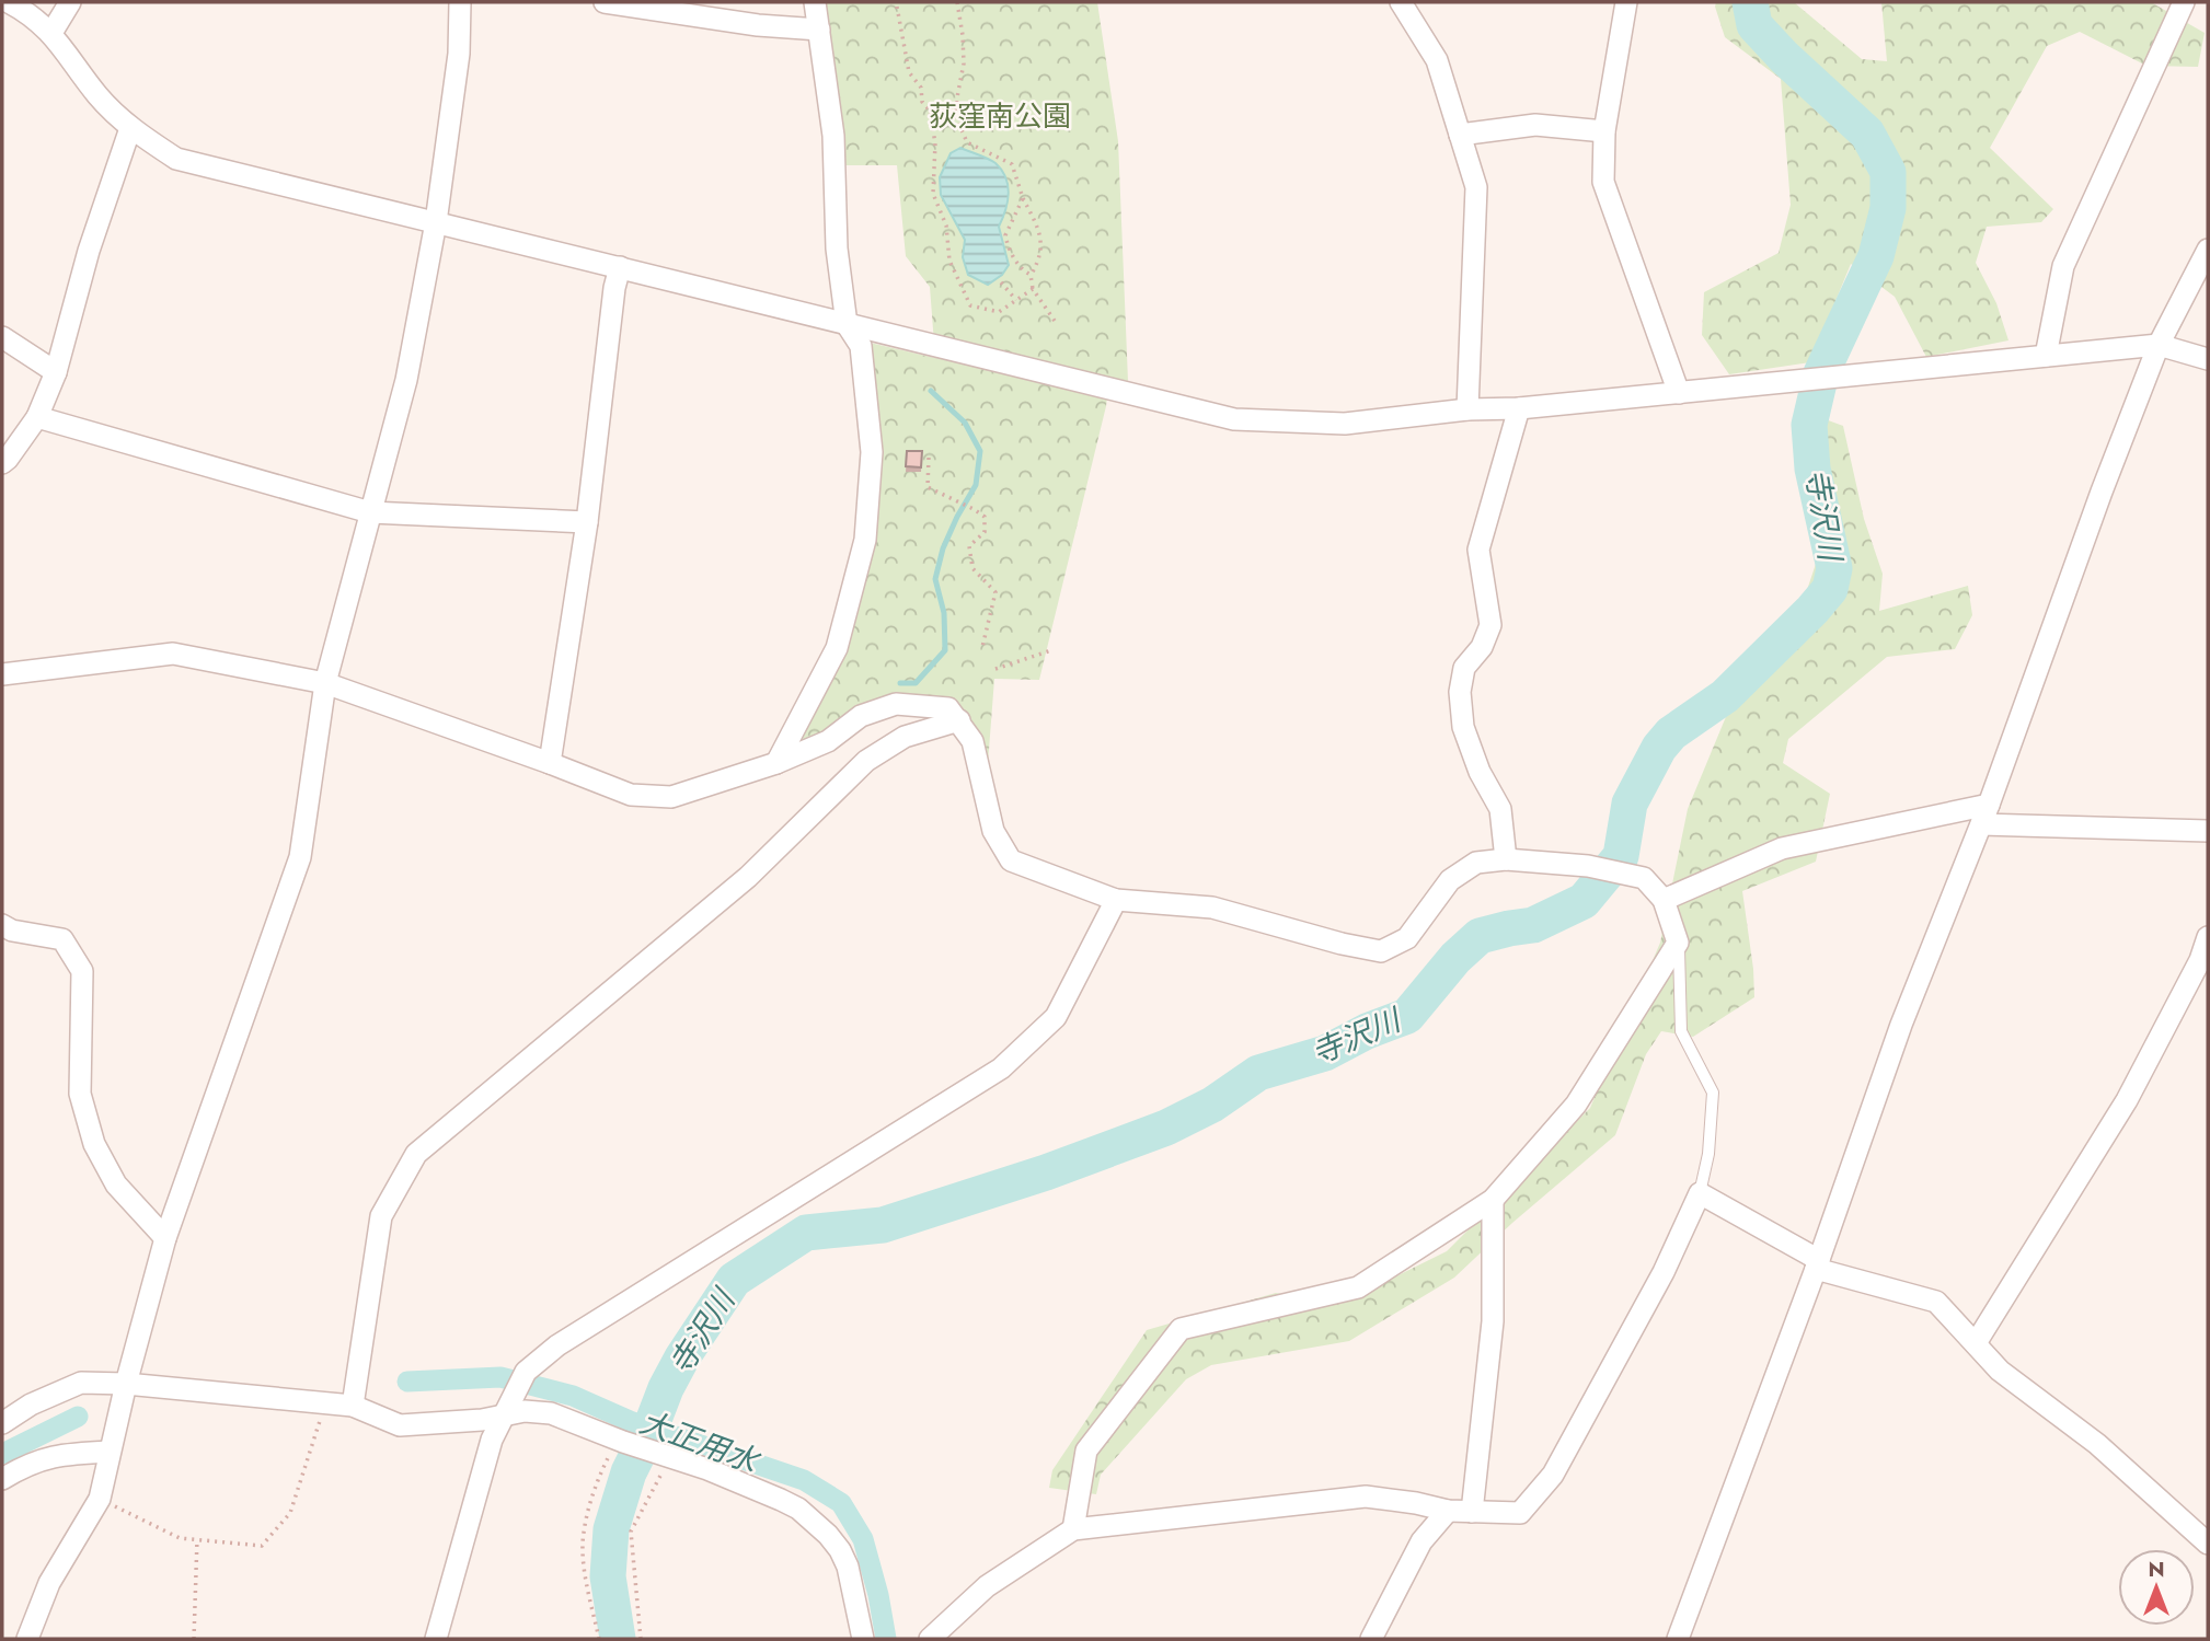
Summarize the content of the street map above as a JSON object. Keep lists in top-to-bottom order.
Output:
{
  "water": ["寺沢川", "大正用水"],
  "parks": ["荻窪南公園"],
  "north": "top"
}
